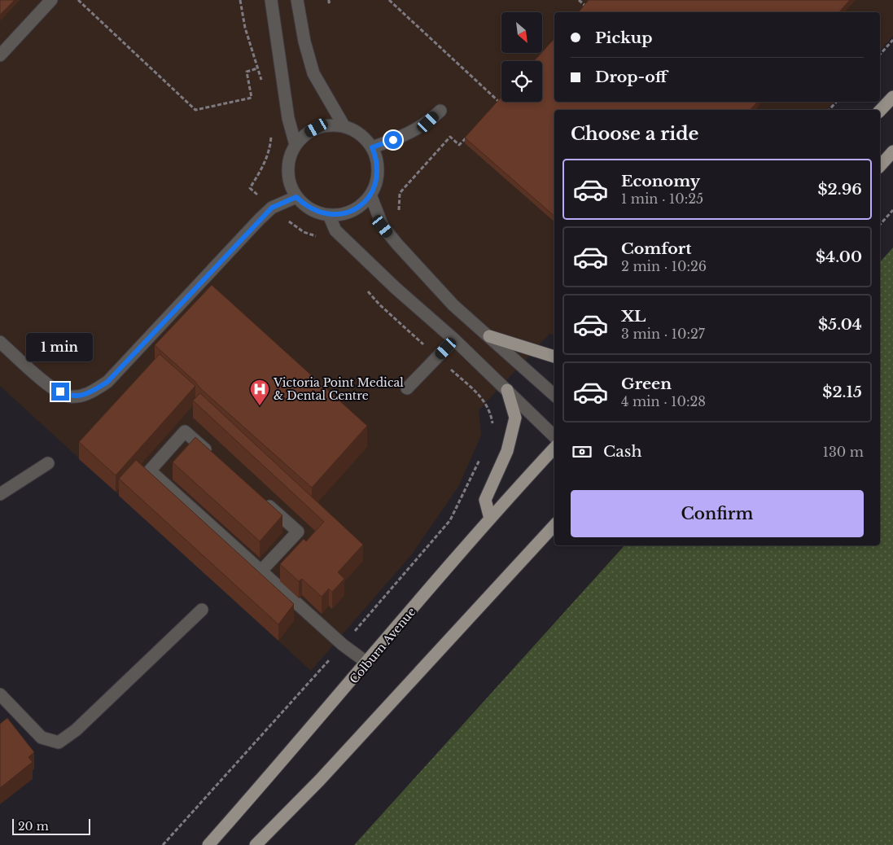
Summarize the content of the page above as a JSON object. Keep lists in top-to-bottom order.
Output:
{
  "streets": {
    "main road": ["Colburn Avenue"]
  },
  "places": {
    "hospital": ["Victoria Point Medical & Dental Centre"]
  },
  "scale_bar": "20 m",
  "north": "bottom right",
  "page": {
    "banner": ["Pickup", "Drop-off"],
    "heading": "Choose a ride",
    "list": [
      {
        "name": "Economy",
        "note": "1 min · 10:25",
        "value": "$2.96"
      },
      {
        "name": "Comfort",
        "note": "2 min · 10:26",
        "value": "$4.00"
      },
      {
        "name": "XL",
        "note": "3 min · 10:27",
        "value": "$5.04"
      },
      {
        "name": "Green",
        "note": "4 min · 10:28",
        "value": "$2.15"
      }
    ],
    "bubble": "1 min",
    "pay": ["Cash", "130 m"],
    "buttons": "Confirm",
    "scale": "20 m"
  }
}
